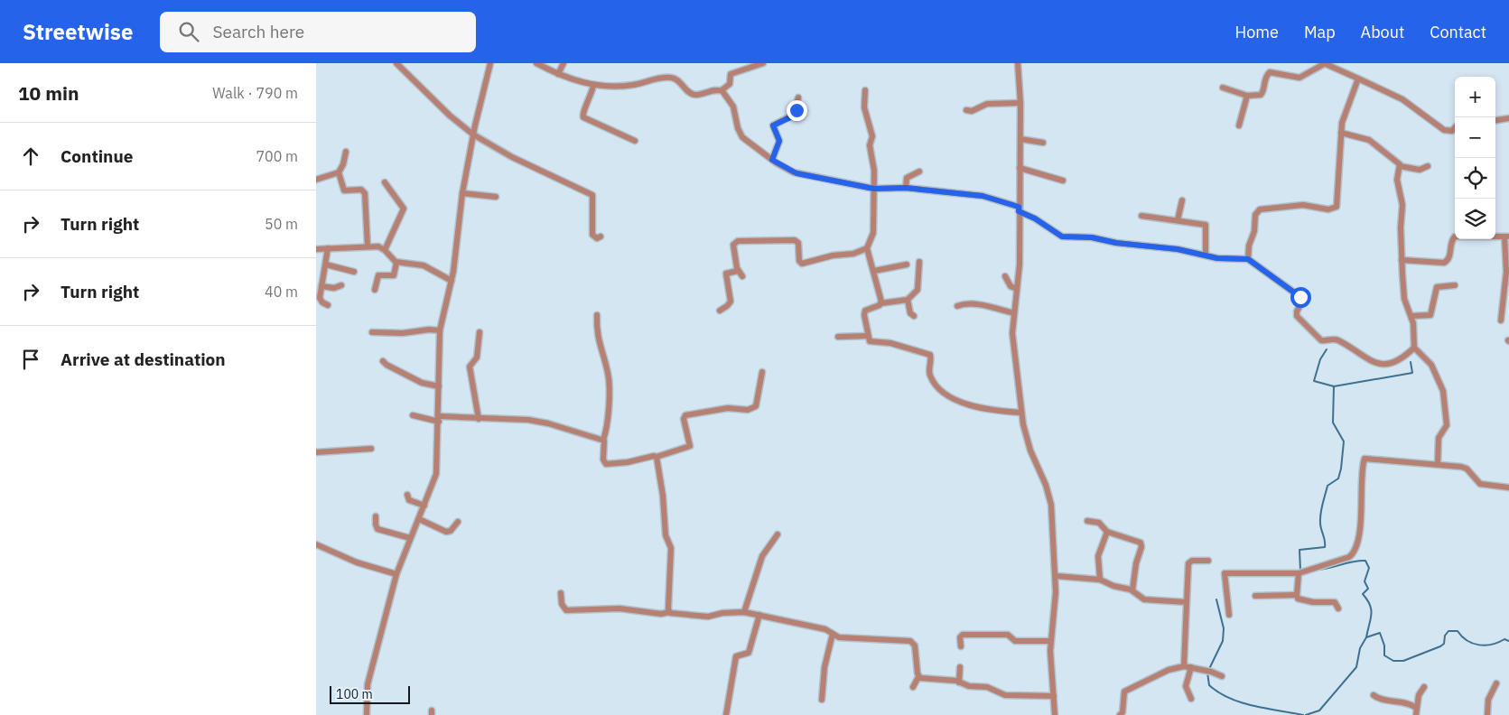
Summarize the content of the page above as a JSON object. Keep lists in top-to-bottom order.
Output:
{
  "scale_bar": "100 m",
  "page": {
    "header": "Streetwise",
    "search": "Search here",
    "nav": [
      "Home",
      "Map",
      "About",
      "Contact"
    ],
    "heading": ["10 min", "Walk · 790 m"],
    "map_buttons": ["+", "−"],
    "list": [
      ["Continue", "700 m"],
      ["Turn right", "50 m"],
      ["Turn right", "40 m"],
      "Arrive at destination"
    ],
    "scale": "100 m"
  }
}
